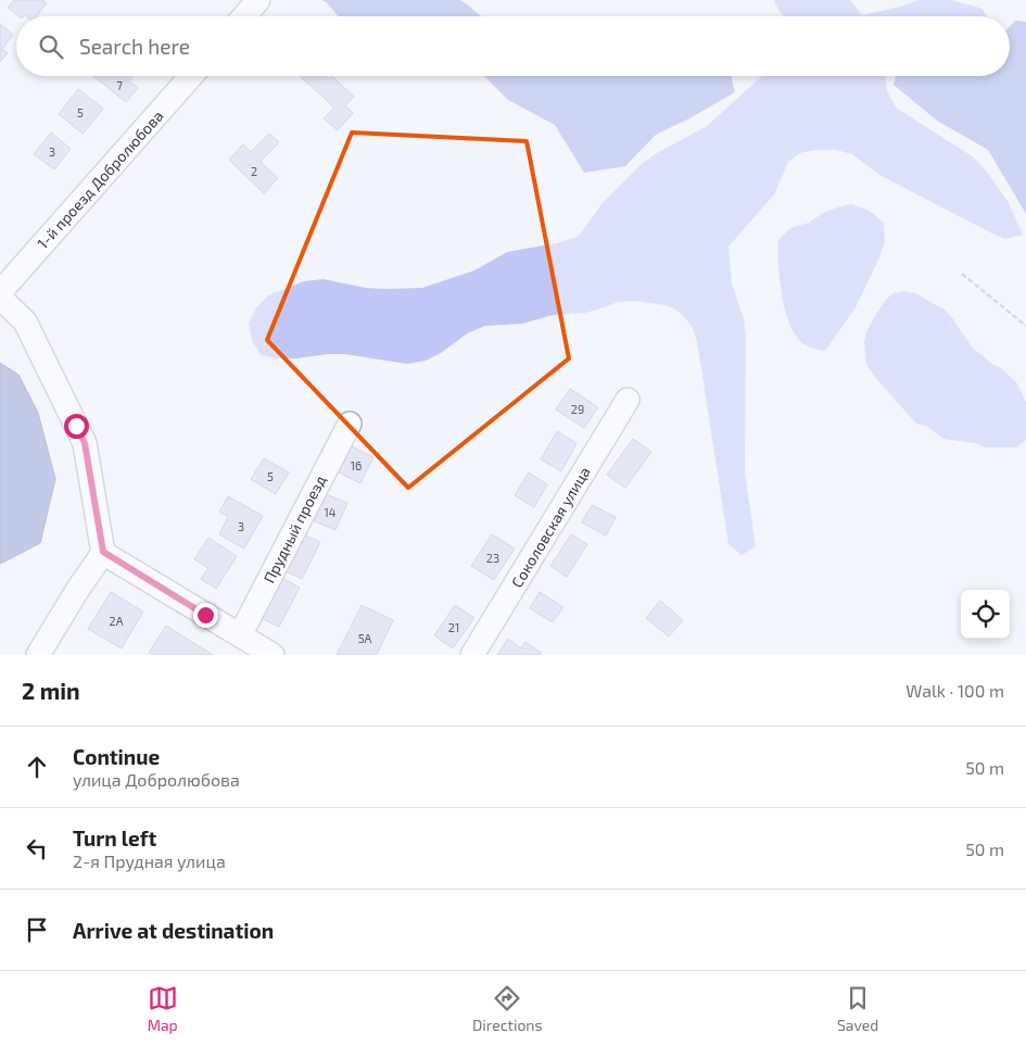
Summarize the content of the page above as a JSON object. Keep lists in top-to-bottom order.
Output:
{
  "streets": {
    "street": ["1-й проезд Добролюбова", "Соколовская улица", "Прудный проезд"]
  },
  "house_numbers": [
    "7",
    "5",
    "3",
    "2",
    "29",
    "16",
    "5",
    "14",
    "3",
    "23",
    "2А",
    "21",
    "5А"
  ],
  "page": {
    "search": "Search here",
    "heading": ["2 min", "Walk · 100 m"],
    "list": [
      ["Continue", "улица Добролюбова", "50 m"],
      ["Turn left", "2-я Прудная улица", "50 m"],
      "Arrive at destination"
    ],
    "nav": ["Map", "Directions", "Saved"]
  }
}
